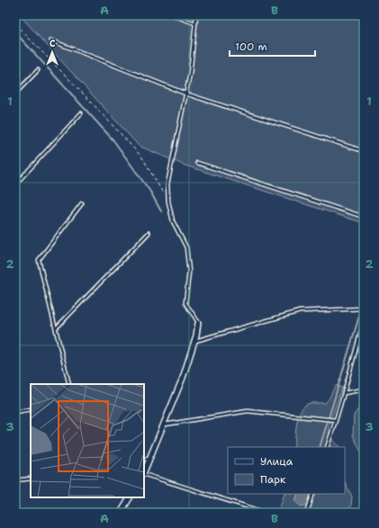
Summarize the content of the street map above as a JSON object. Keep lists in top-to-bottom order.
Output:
{
  "legend": ["Улица", "Парк"],
  "scale_bar": "100 m",
  "north": "top",
  "grid": {
    "columns": ["A", "B"],
    "rows": ["1", "2", "3"]
  }
}
